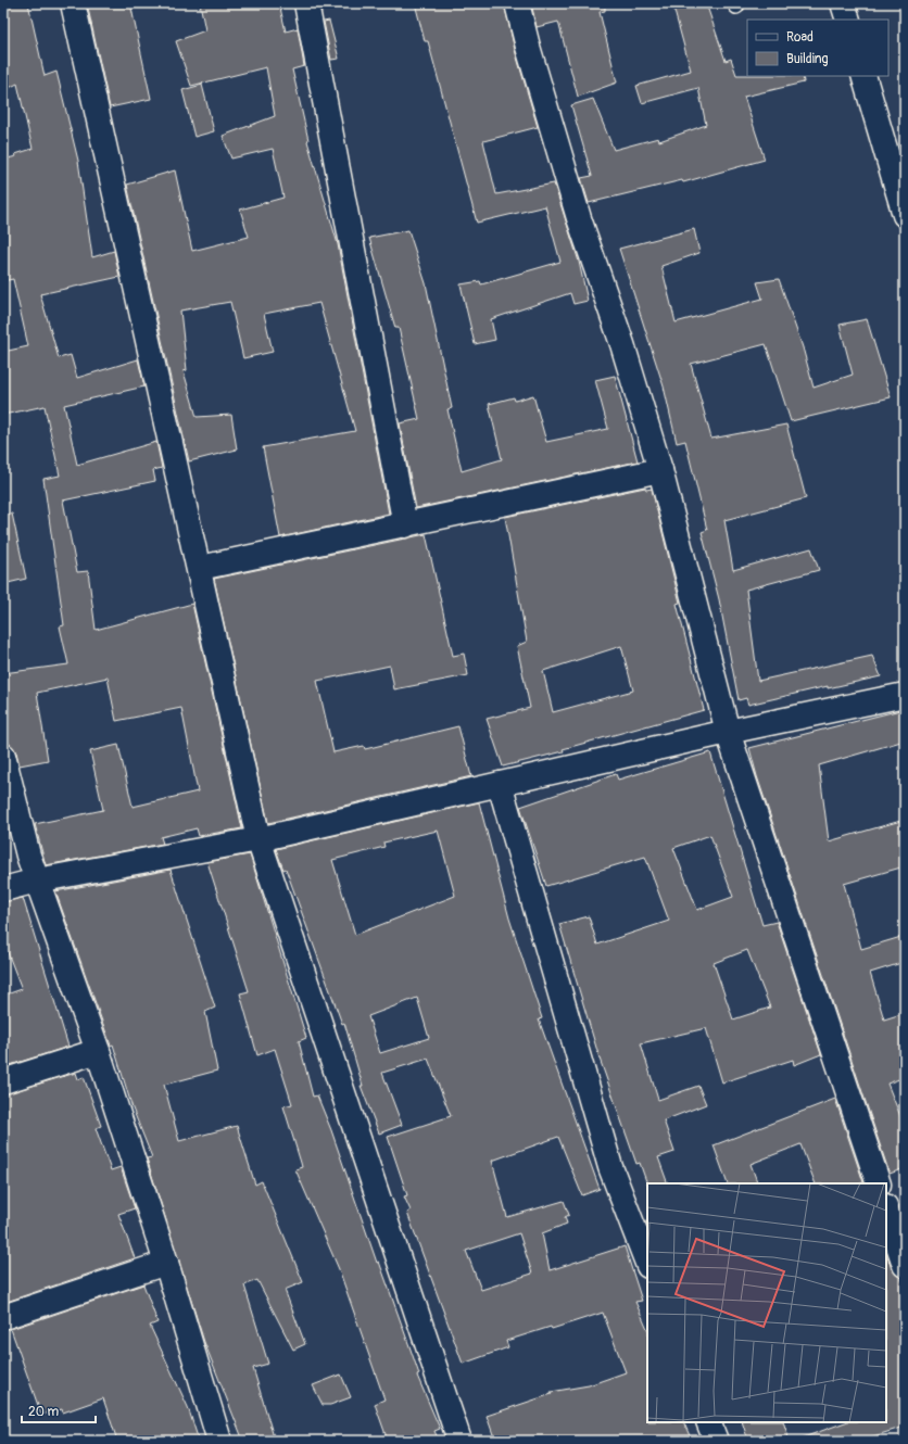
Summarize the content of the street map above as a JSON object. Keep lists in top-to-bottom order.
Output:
{
  "legend": ["Road", "Building"],
  "scale_bar": "20 m"
}
